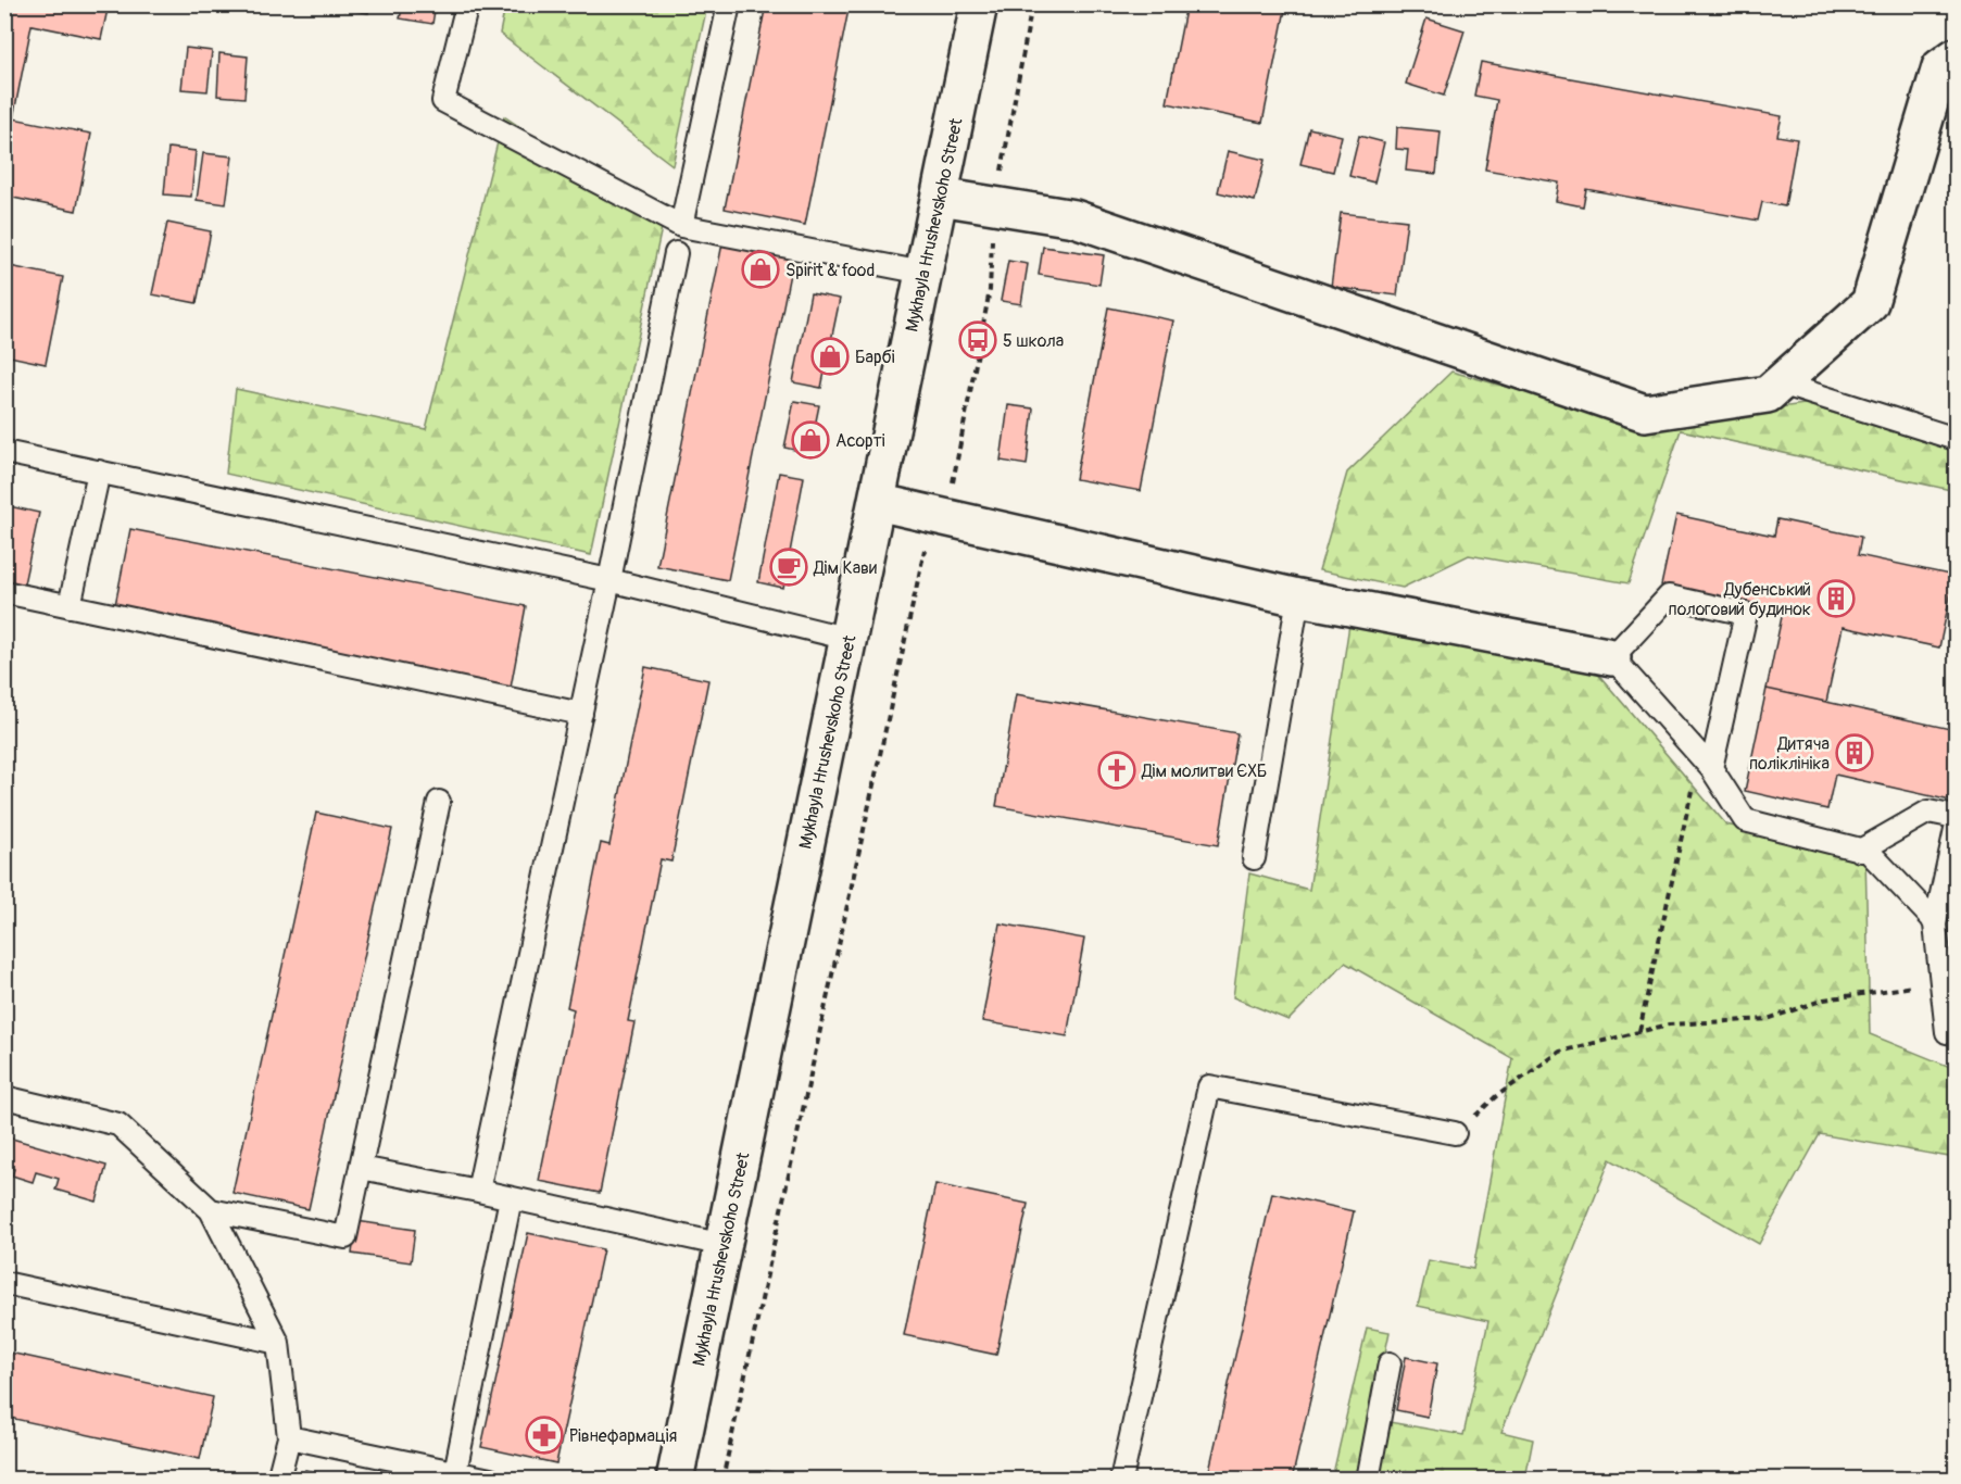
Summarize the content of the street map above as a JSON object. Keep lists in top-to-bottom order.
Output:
{
  "streets": {
    "street": ["Mykhayla Hrushevskoho Street"]
  },
  "places": {
    "shop": ["Spirit & food", "Барбі", "Асорті"],
    "bus stop": ["5 школа"],
    "cafe": ["Дім Кави"],
    "building": ["Дубенський пологовий будинок", "Дитяча поліклініка"],
    "church": ["Дім молитви ЄХБ"],
    "pharmacy": ["Рівнефармація"]
  }
}
